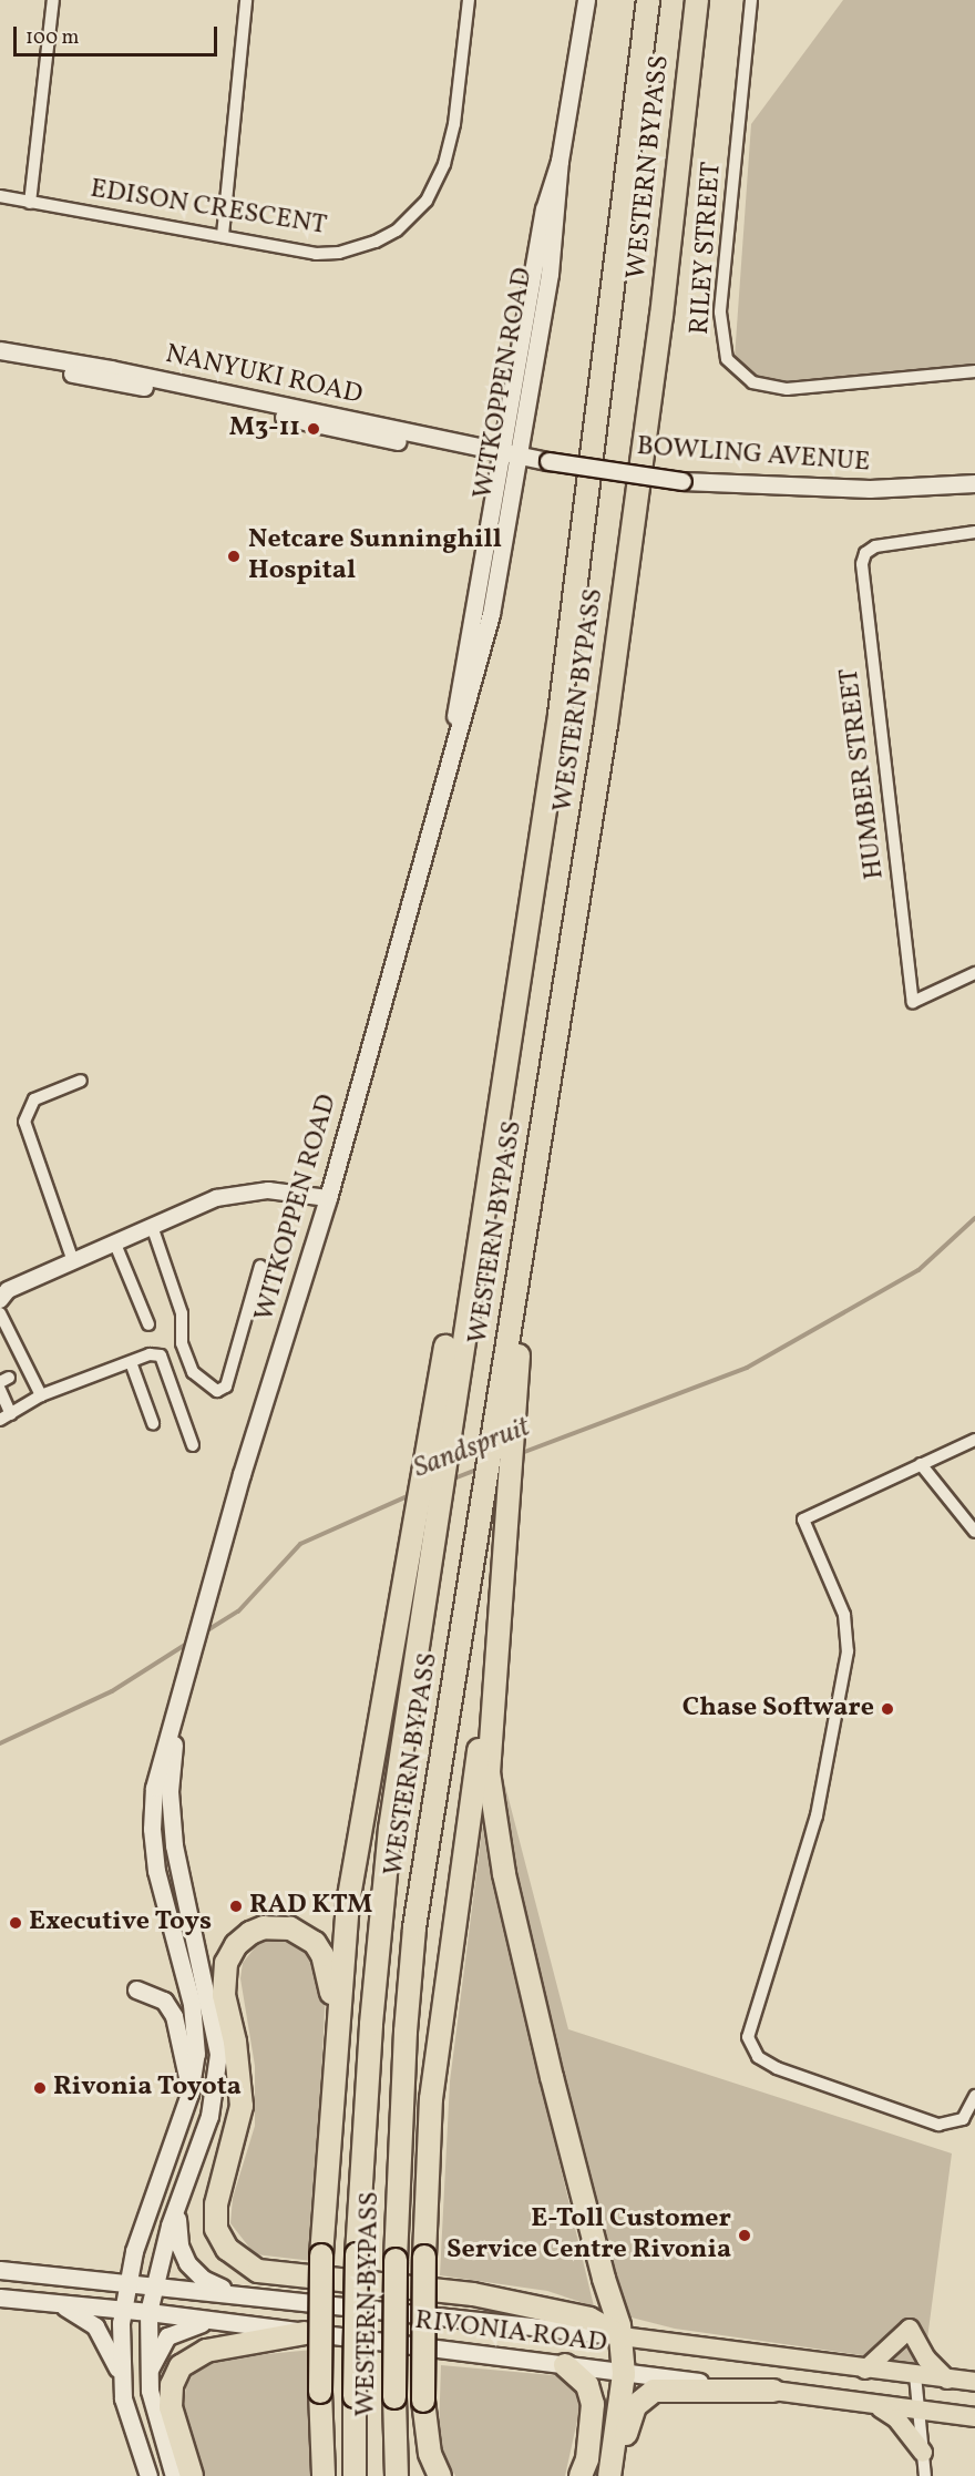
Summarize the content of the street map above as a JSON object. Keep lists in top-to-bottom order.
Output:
{
  "streets": {
    "highway": ["WESTERN BYPASS"],
    "main road": [
      "NANYUKI ROAD",
      "WITKOPPEN ROAD",
      "BOWLING AVENUE",
      "RIVONIA ROAD"
    ],
    "street": ["EDISON CRESCENT", "RILEY STREET", "HUMBER STREET"]
  },
  "crossings": [
    ["NANYUKI ROAD", "WITKOPPEN ROAD"],
    ["NANYUKI ROAD", "BOWLING AVENUE"],
    ["WITKOPPEN ROAD", "BOWLING AVENUE"],
    ["WITKOPPEN ROAD", "RIVONIA ROAD"]
  ],
  "water": ["Sandspruit"],
  "places": [
    "M3-11",
    "Netcare Sunninghill Hospital",
    "Chase Software",
    "RAD KTM",
    "Executive Toys",
    "Rivonia Toyota",
    "E-Toll Customer Service Centre Rivonia"
  ],
  "scale_bar": "100 m"
}
